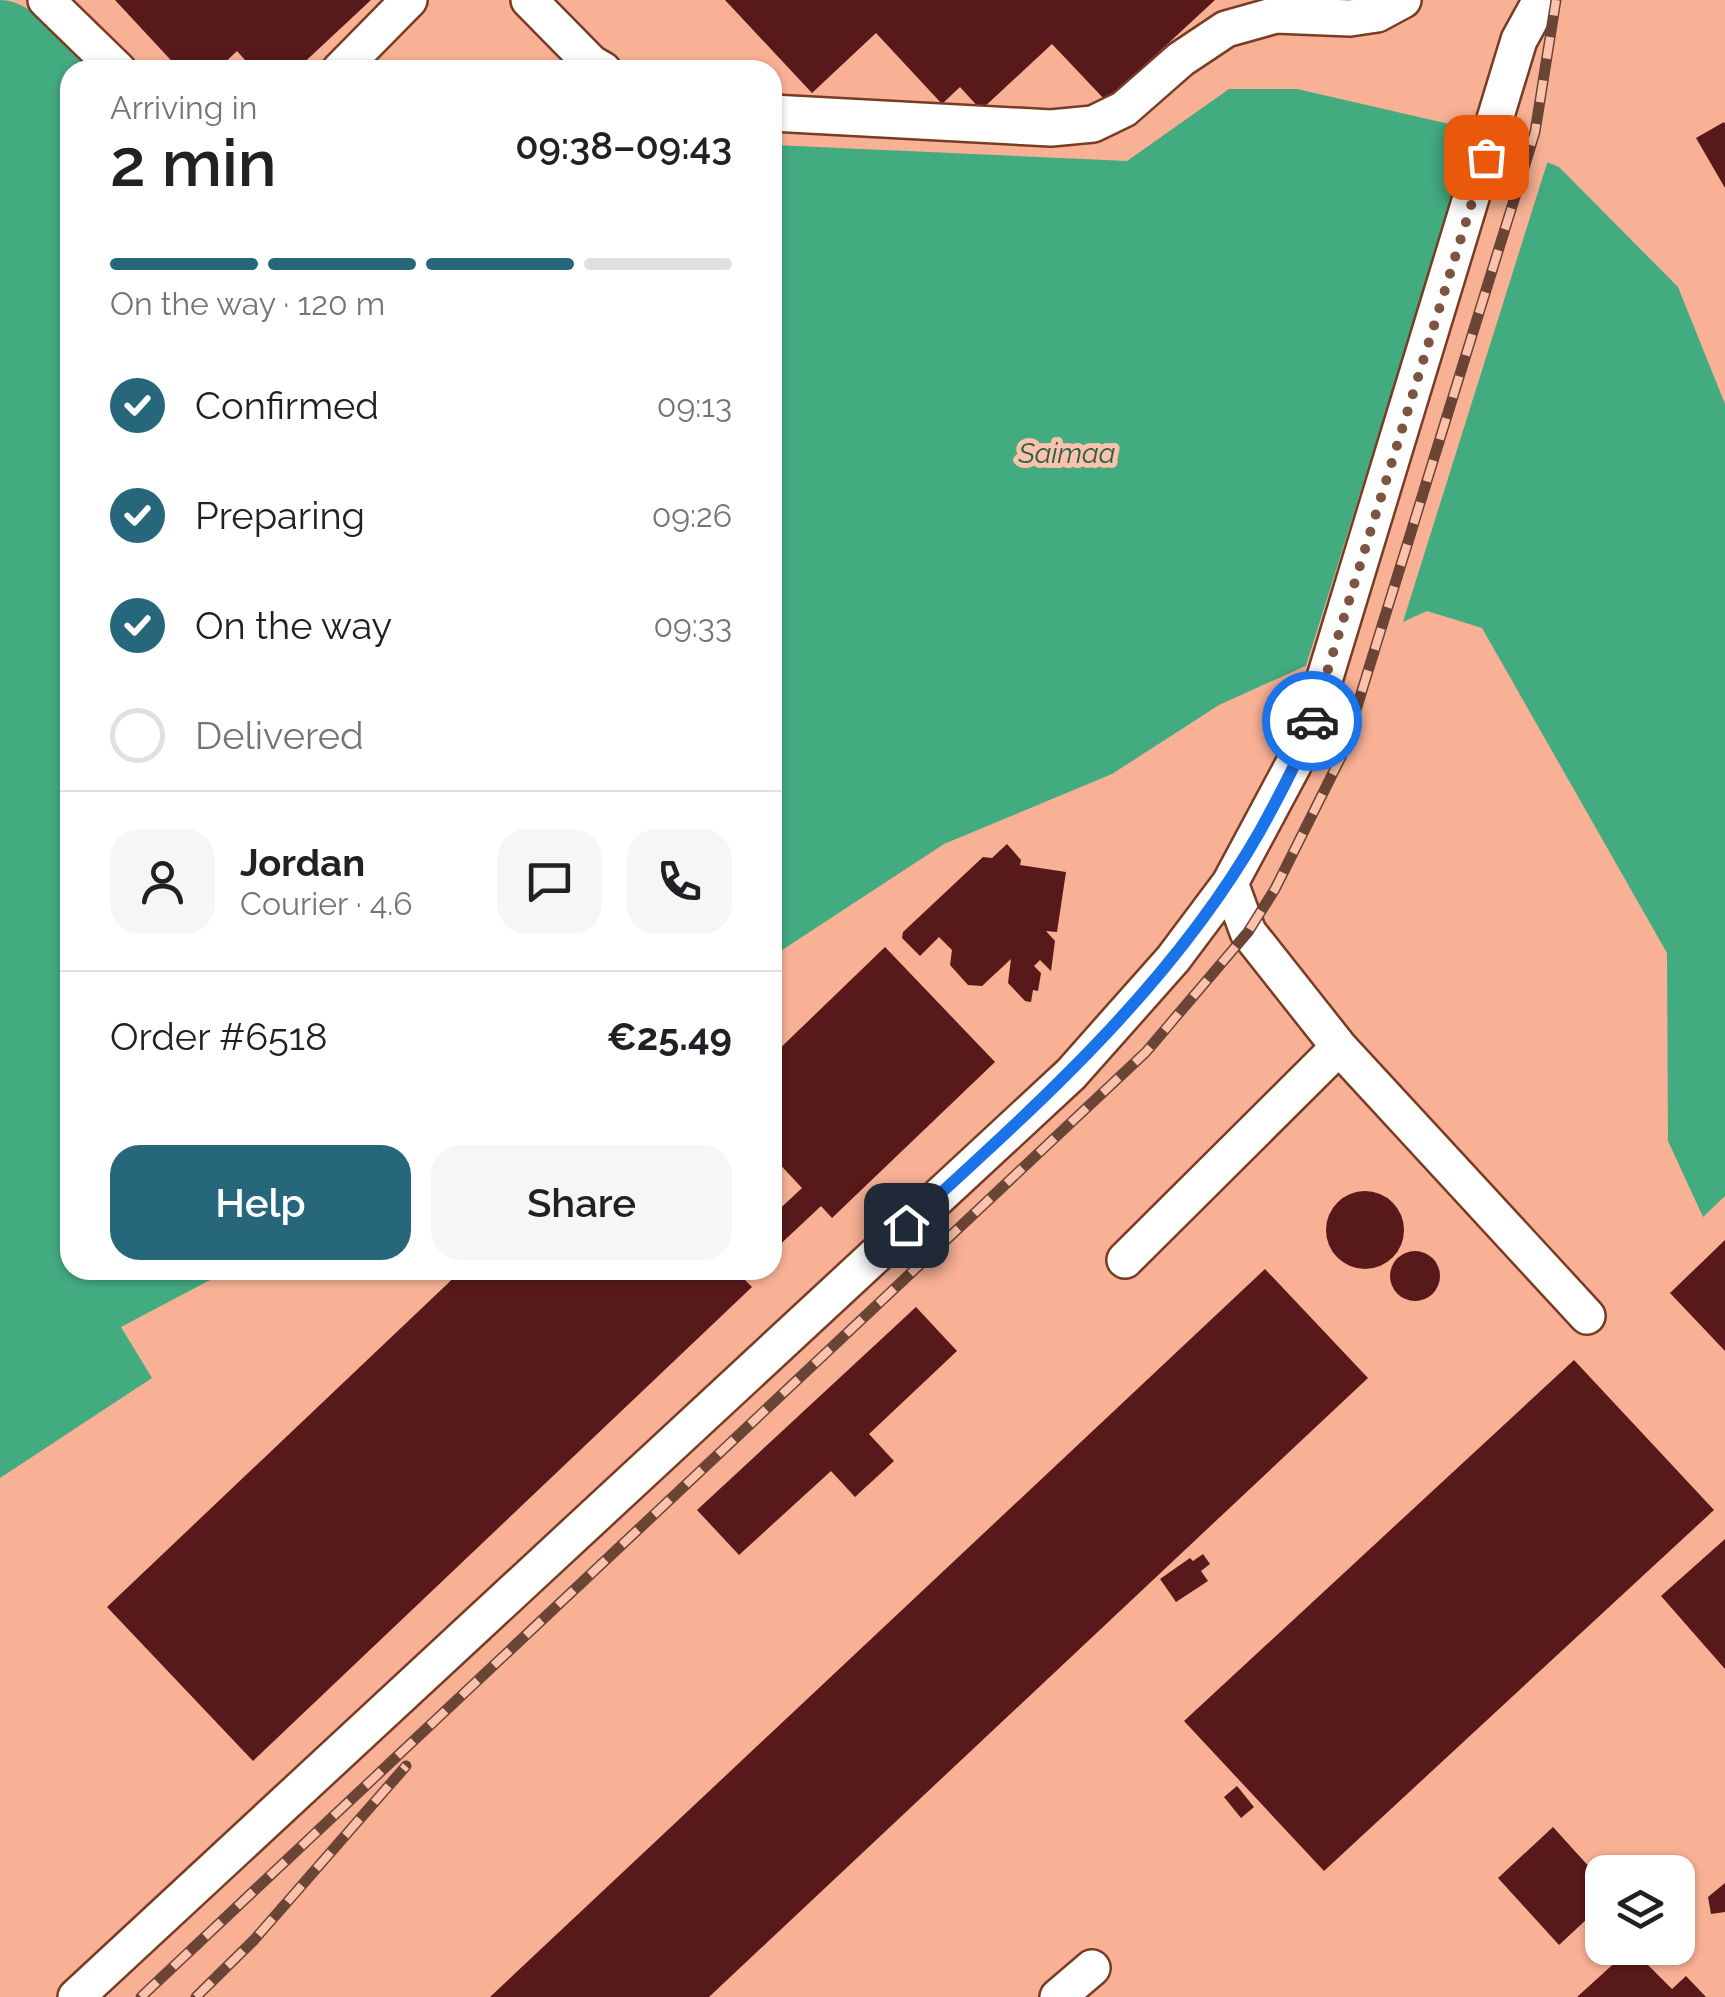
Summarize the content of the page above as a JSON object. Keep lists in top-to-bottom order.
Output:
{
  "water": ["Saimaa"],
  "page": {
    "heading": ["2 min", "Arriving in", "09:38–09:43"],
    "panel": [
      "Jordan",
      "Courier · 4.6",
      "Order #6518",
      "€25.49"
    ],
    "bar": "On the way · 120 m",
    "list": [
      ["Confirmed", "09:13"],
      ["Preparing", "09:26"],
      ["On the way", "09:33"],
      "Delivered"
    ],
    "buttons": ["Help", "Share"]
  }
}
